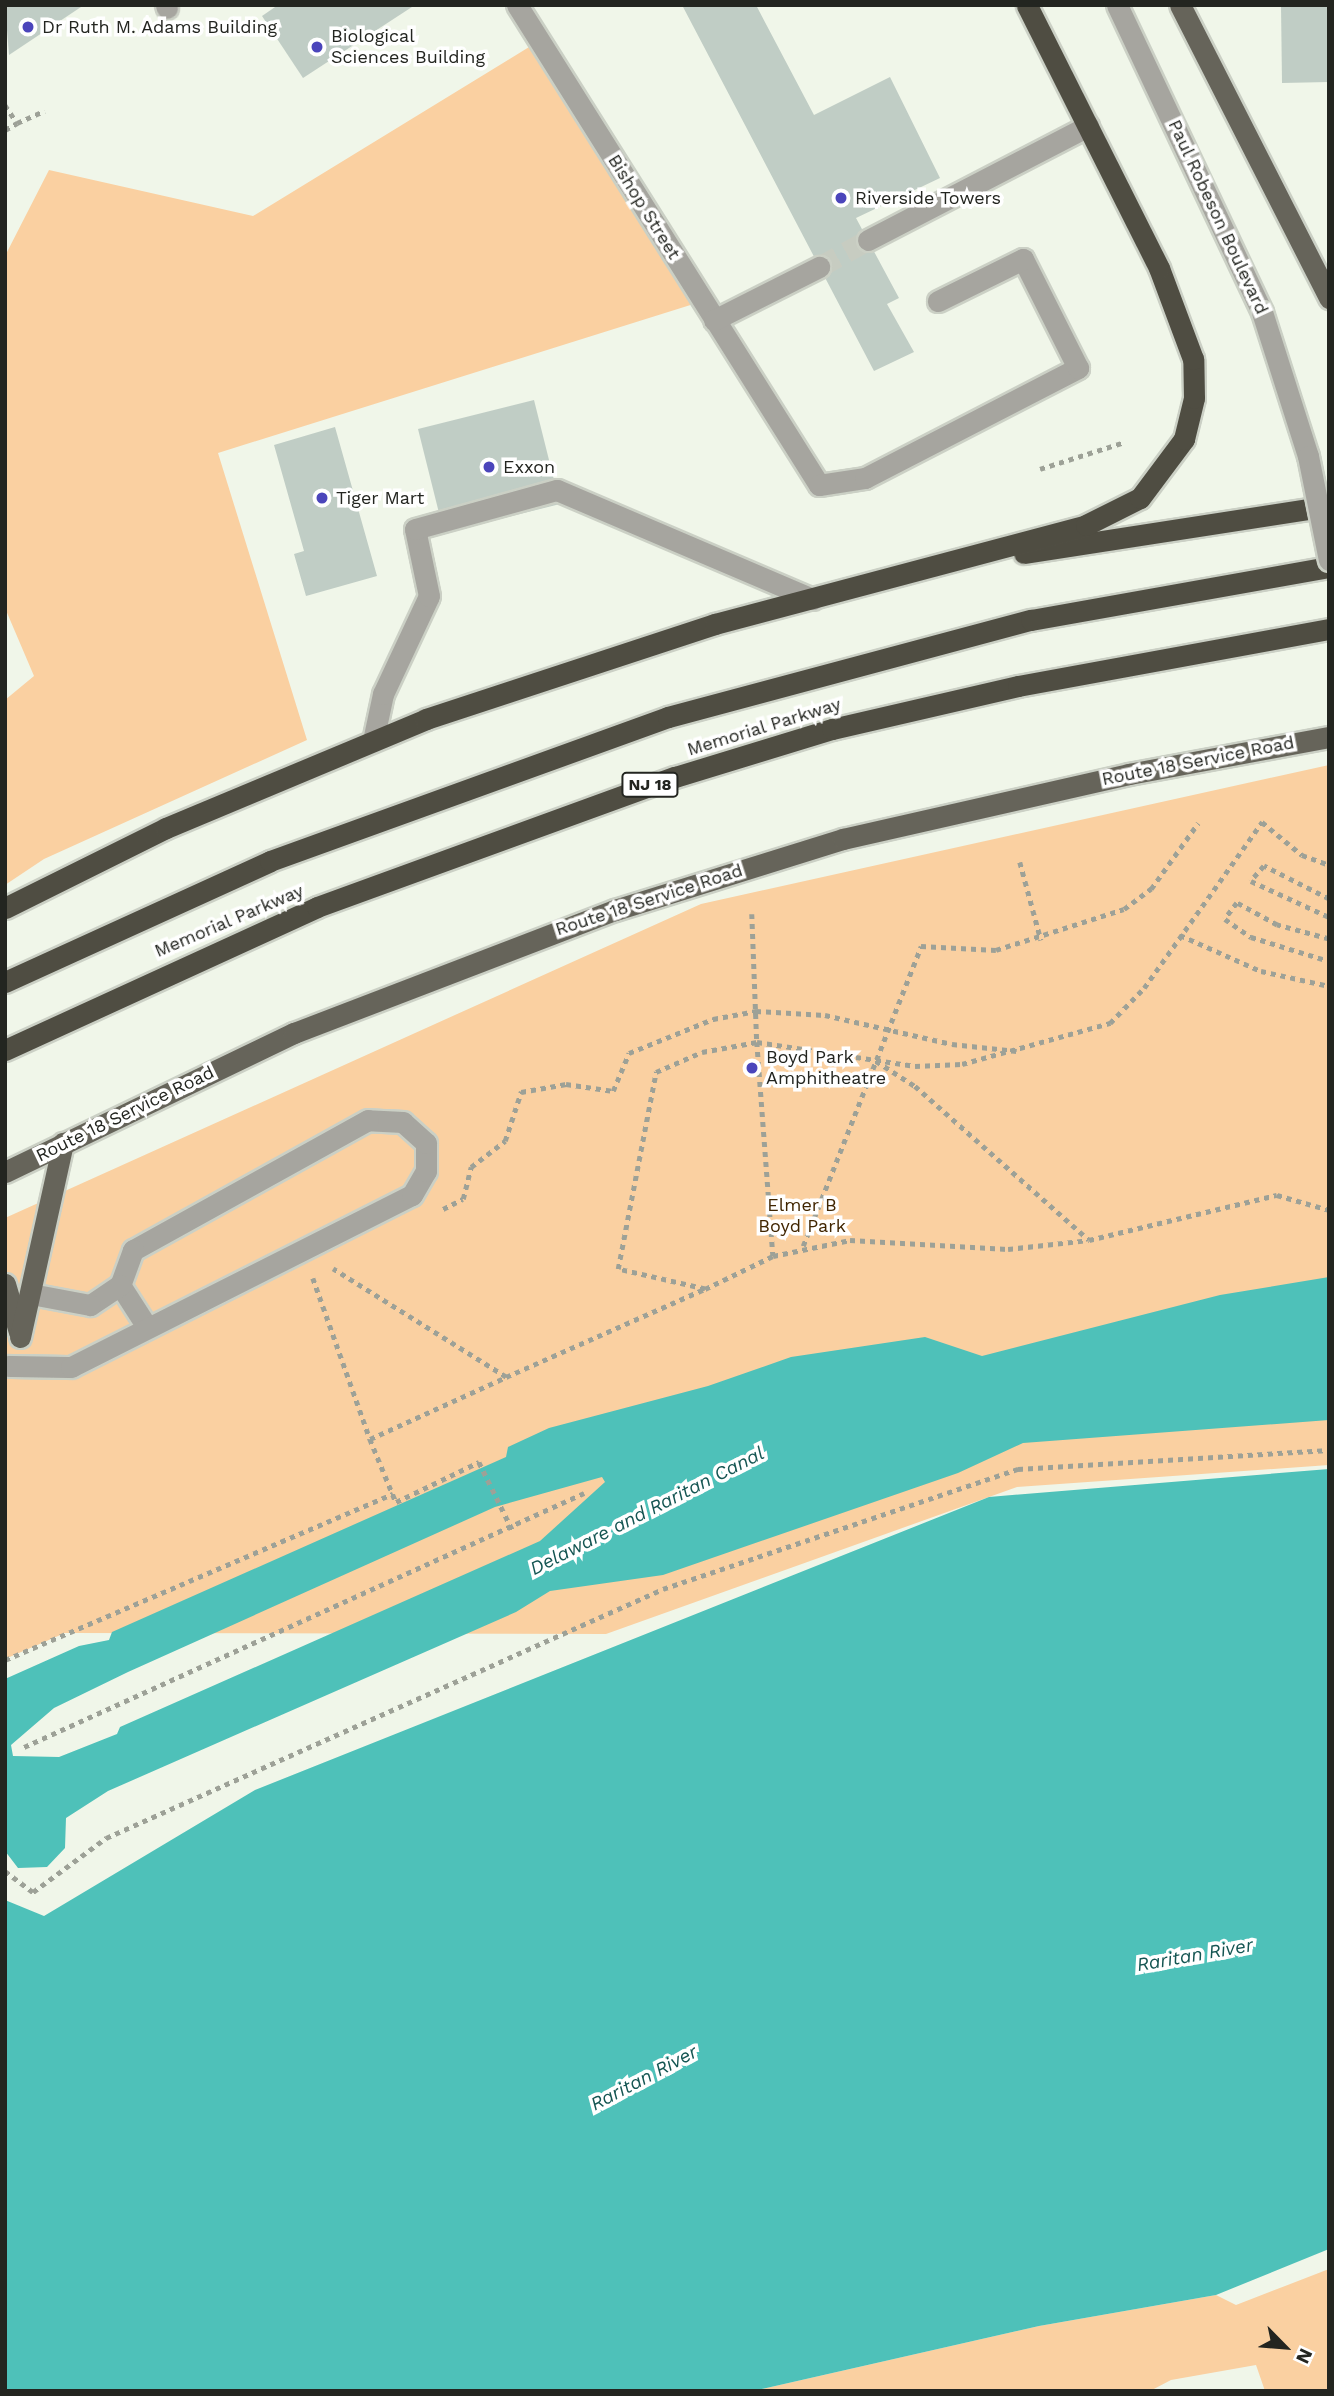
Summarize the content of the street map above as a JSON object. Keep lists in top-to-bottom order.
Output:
{
  "streets": {
    "highway": ["Memorial Parkway", "NJ 18"],
    "main road": ["Route 18 Service Road"],
    "street": ["Bishop Street", "Paul Robeson Boulevard"]
  },
  "water": ["Delaware and Raritan Canal", "Raritan River"],
  "parks": ["Elmer B Boyd Park"],
  "places": [
    "Dr Ruth M. Adams Building",
    "Biological Sciences Building",
    "Riverside Towers",
    "Exxon",
    "Tiger Mart",
    "Boyd Park Amphitheatre"
  ],
  "north": "bottom right"
}
